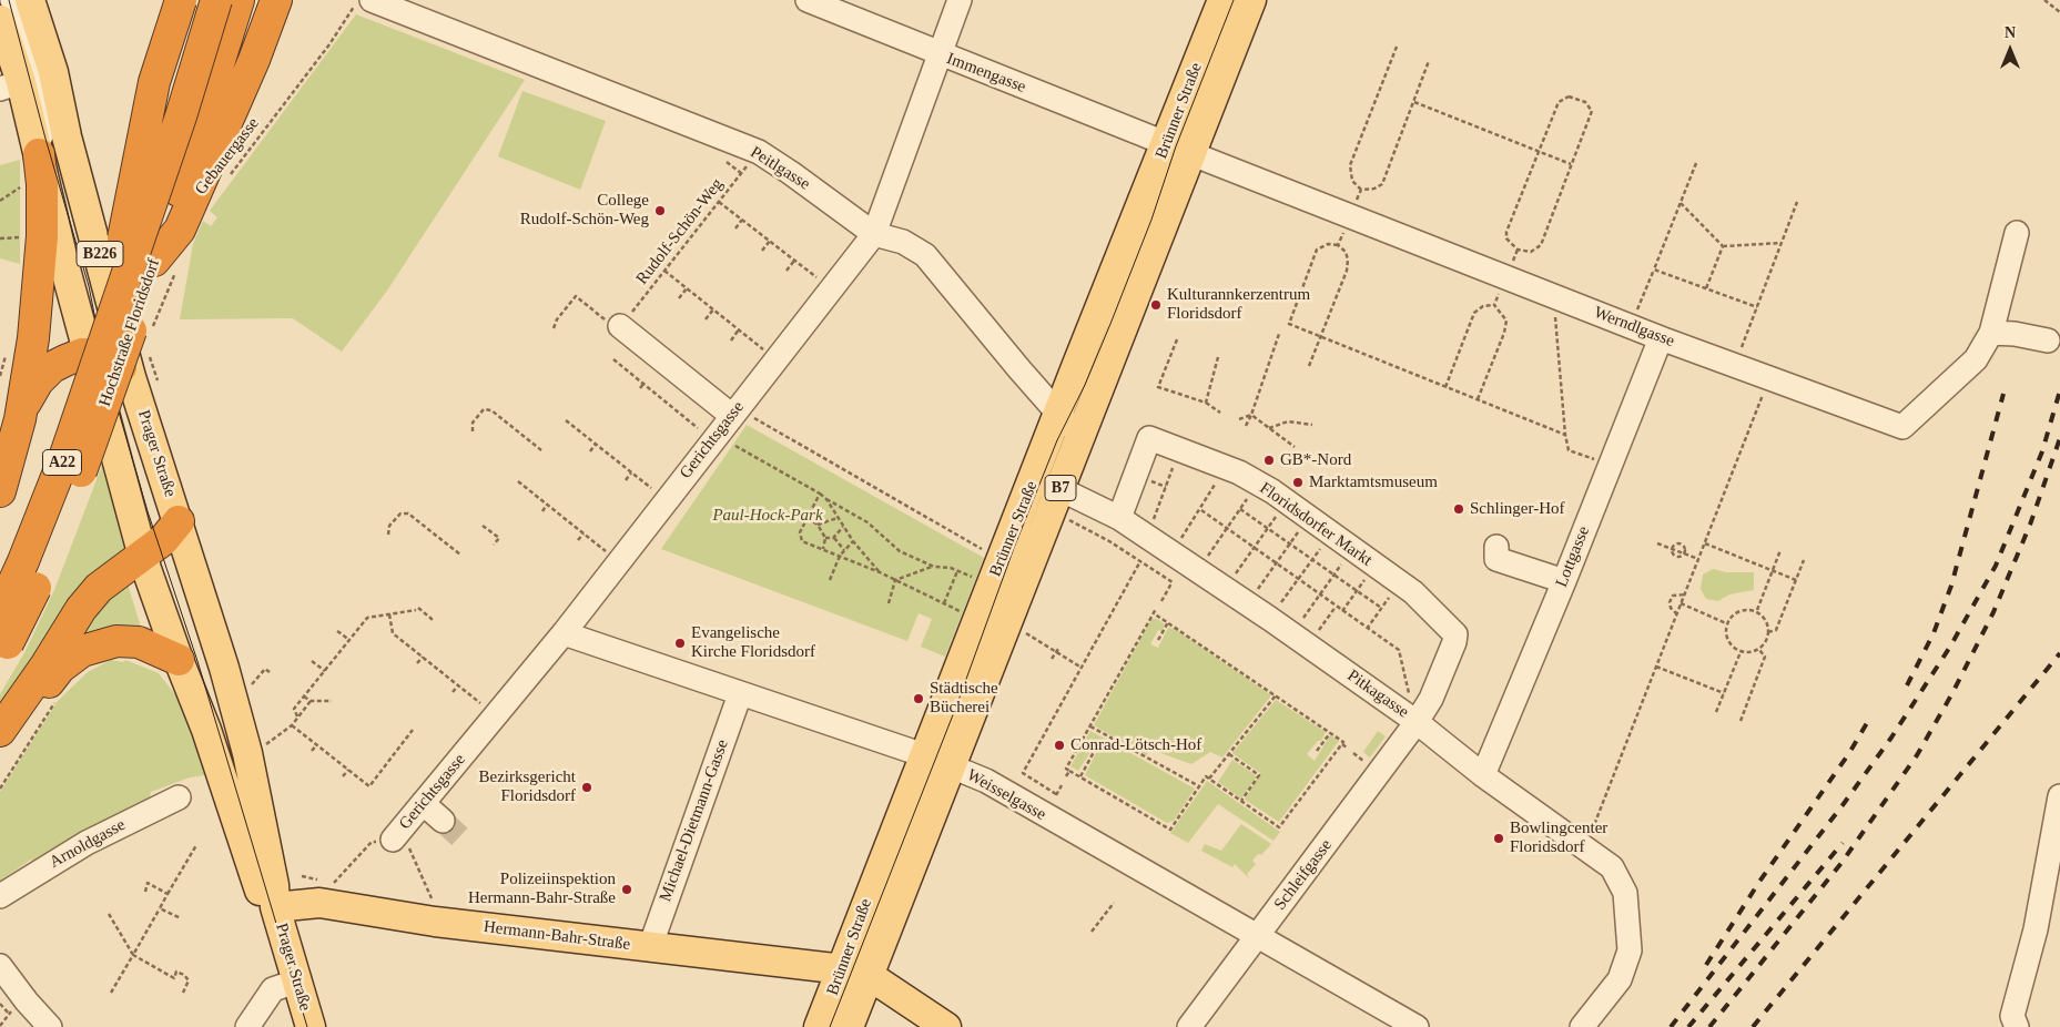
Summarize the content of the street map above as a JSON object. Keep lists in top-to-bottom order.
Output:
{
  "streets": {
    "highway": ["Hochstraße Floridsdorf", "A22"],
    "main road": [
      "Brünner Straße",
      "B226",
      "Prager Straße",
      "B7",
      "Hermann-Bahr-Straße"
    ],
    "street": [
      "Immengasse",
      "Peitlgasse",
      "Werndlgasse",
      "Gerichtsgasse",
      "Floridsdorfer Markt",
      "Lottgasse",
      "Pitkagasse",
      "Weisselgasse",
      "Michael-Dietmann-Gasse",
      "Arnoldgasse",
      "Schleifgasse"
    ],
    "path": ["Gebauergasse", "Rudolf-Schön-Weg"]
  },
  "crossings": [
    ["Immengasse", "Brünner Straße"],
    ["Immengasse", "Werndlgasse"],
    ["Immengasse", "Gerichtsgasse"],
    ["Brünner Straße", "Peitlgasse"],
    ["Brünner Straße", "Werndlgasse"],
    ["Brünner Straße", "Pitkagasse"],
    ["Brünner Straße", "Weisselgasse"],
    ["Brünner Straße", "Hermann-Bahr-Straße"],
    ["Peitlgasse", "Rudolf-Schön-Weg"],
    ["Peitlgasse", "Gerichtsgasse"],
    ["Werndlgasse", "Lottgasse"],
    ["Gerichtsgasse", "Weisselgasse"],
    ["Prager Straße", "Hermann-Bahr-Straße"],
    ["Floridsdorfer Markt", "Pitkagasse"],
    ["Floridsdorfer Markt", "Schleifgasse"],
    ["Lottgasse", "Pitkagasse"],
    ["Pitkagasse", "Schleifgasse"],
    ["Weisselgasse", "Michael-Dietmann-Gasse"],
    ["Weisselgasse", "Schleifgasse"],
    ["Michael-Dietmann-Gasse", "Hermann-Bahr-Straße"]
  ],
  "parks": ["Paul-Hock-Park"],
  "places": [
    "College Rudolf-Schön-Weg",
    "Kulturannkerzentrum Floridsdorf",
    "GB*-Nord",
    "Marktamtsmuseum",
    "Schlinger-Hof",
    "Evangelische Kirche Floridsdorf",
    "Städtische Bücherei",
    "Conrad-Lötsch-Hof",
    "Bezirksgericht Floridsdorf",
    "Bowlingcenter Floridsdorf",
    "Polizeiinspektion Hermann-Bahr-Straße"
  ],
  "north": "top"
}
